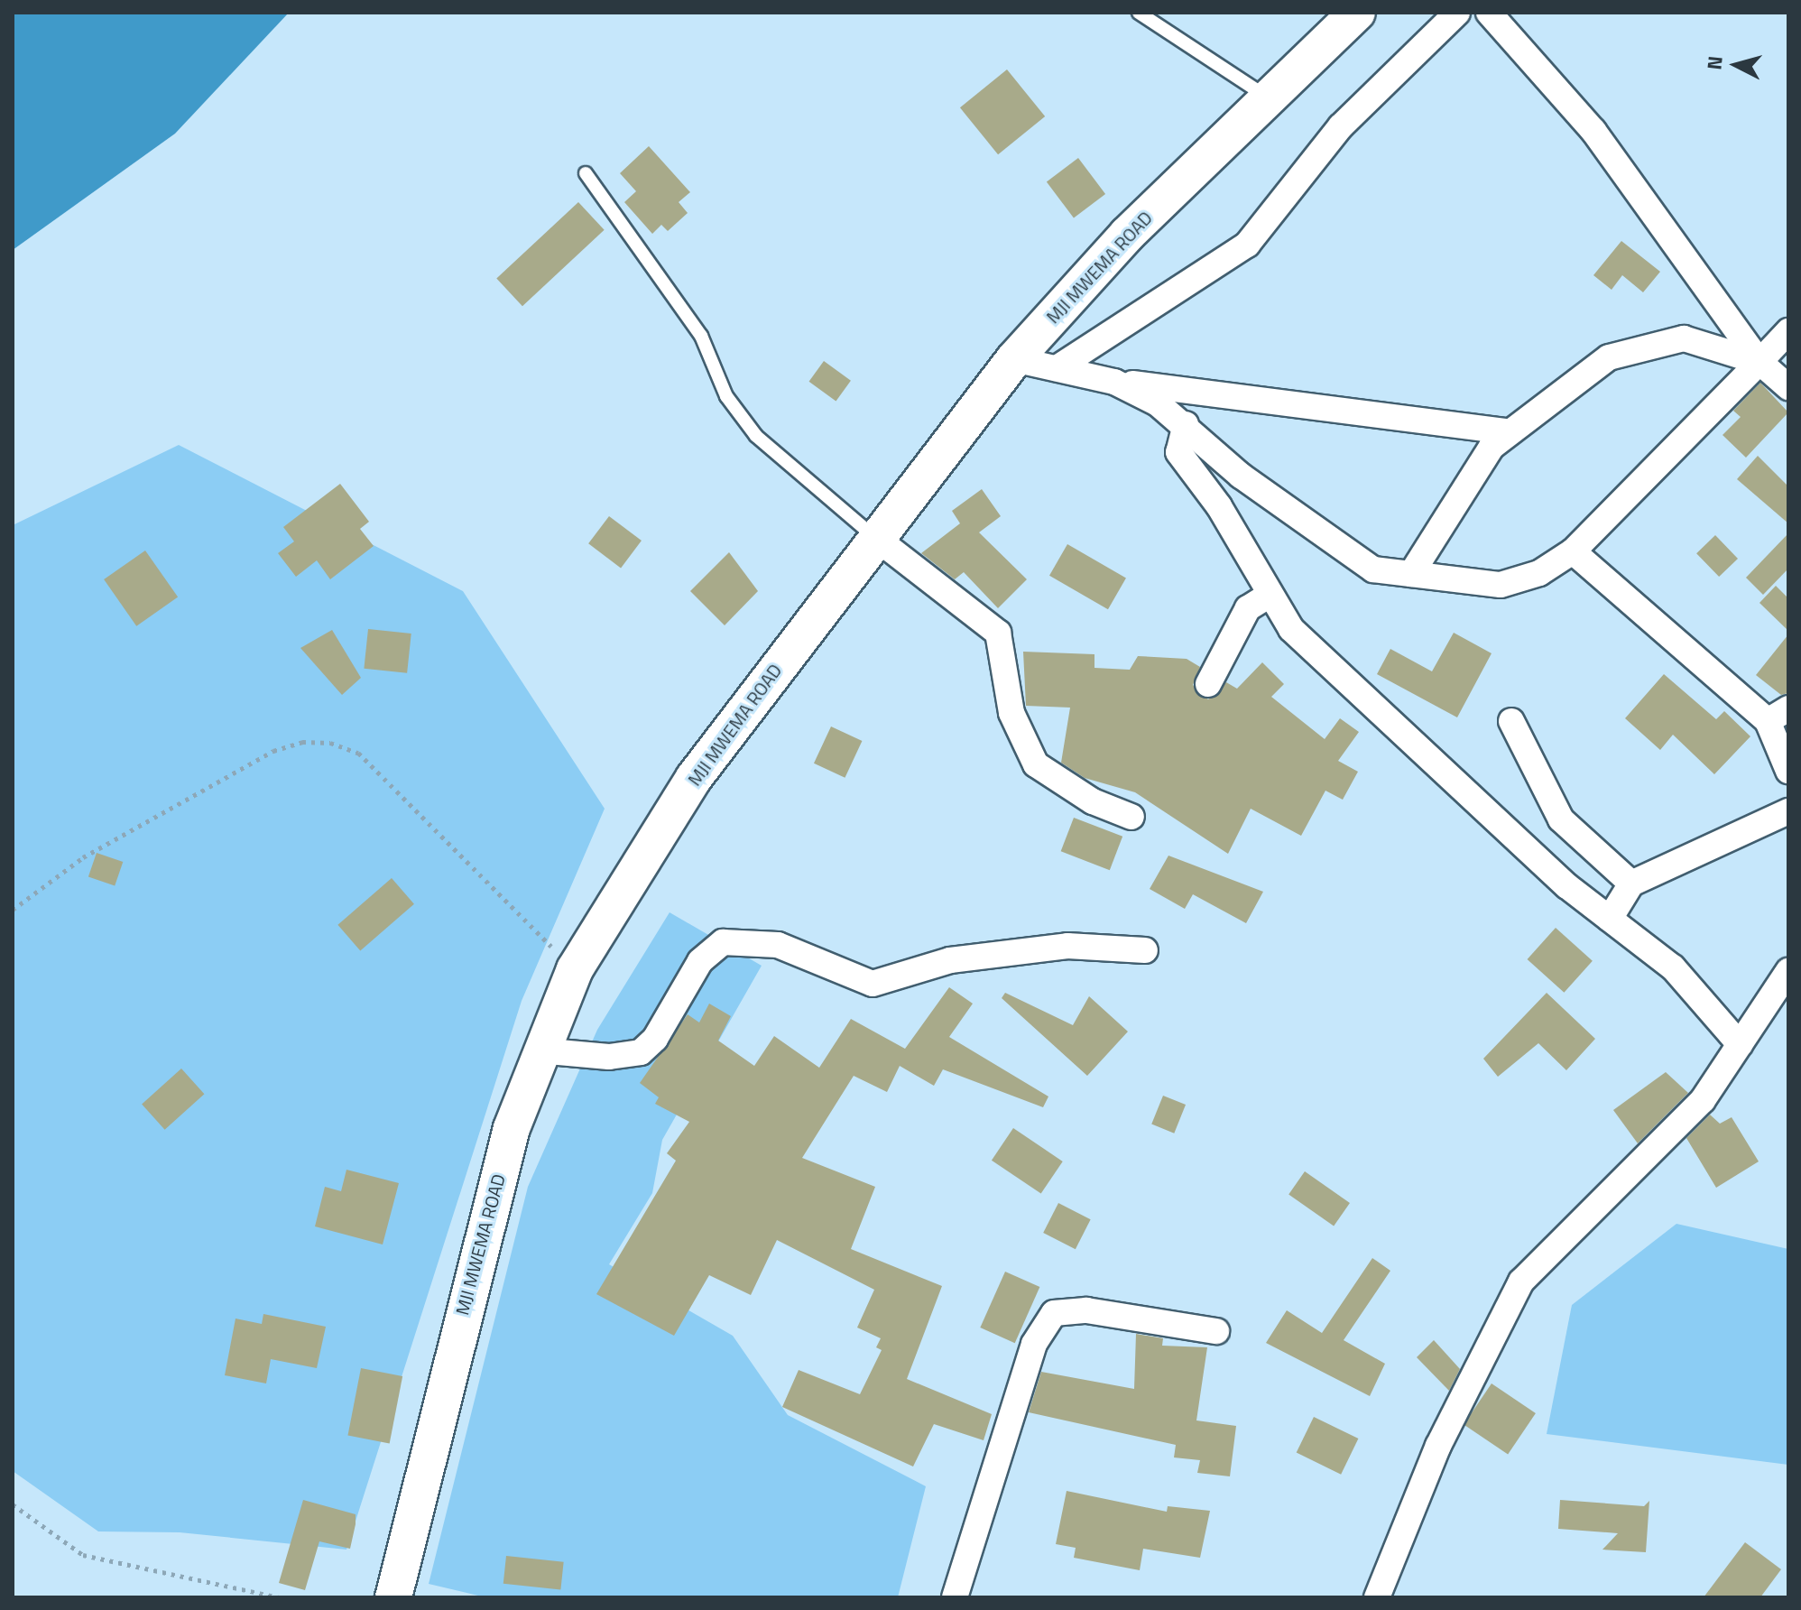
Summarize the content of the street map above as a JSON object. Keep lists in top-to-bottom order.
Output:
{
  "streets": {
    "main road": ["MJI MWEMA ROAD"]
  },
  "north": "left"
}
